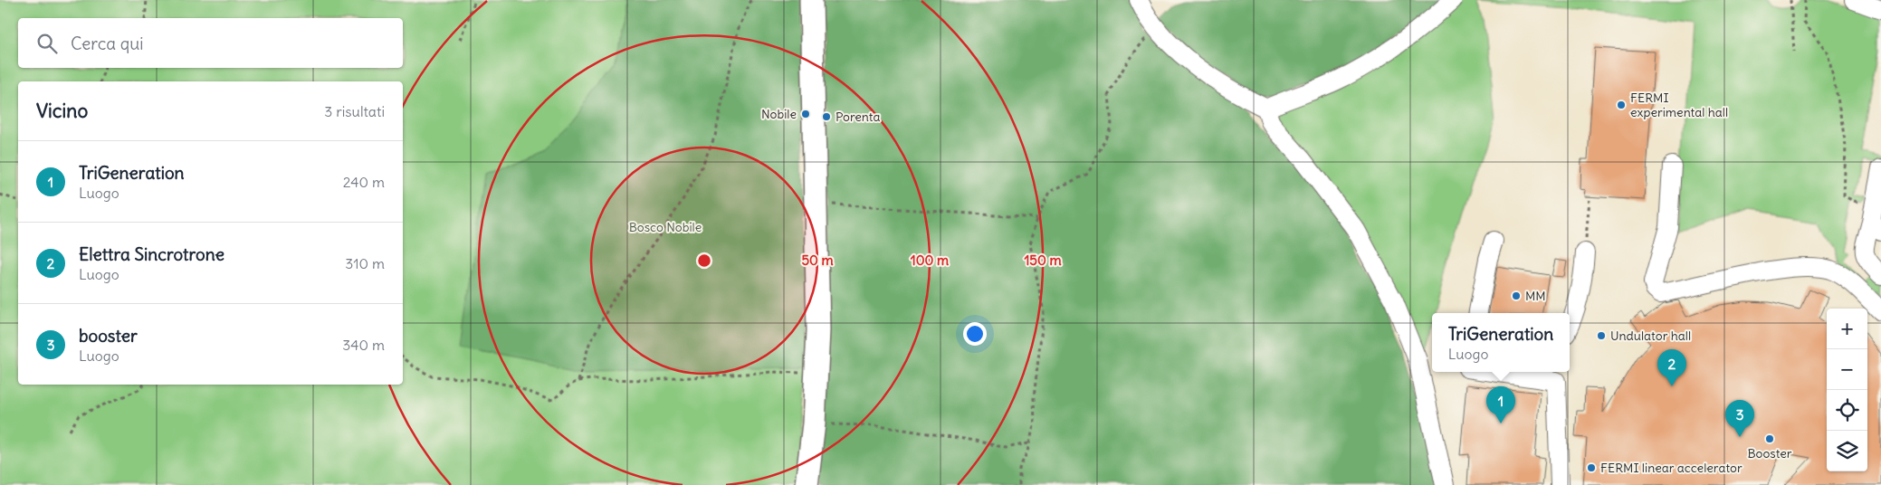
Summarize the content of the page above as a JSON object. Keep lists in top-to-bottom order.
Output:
{
  "parks": ["Bosco Nobile"],
  "places": [
    "FERMI experimental hall",
    "Nobile",
    "Porenta",
    "MM",
    "Undulator hall",
    "Booster",
    "FERMI linear accelerator"
  ],
  "page": {
    "search": "Cerca qui",
    "heading": ["Vicino", "3 risultati"],
    "list": [
      {
        "mark": "1",
        "name": "TriGeneration",
        "note": "Luogo",
        "value": "240 m"
      },
      {
        "mark": "2",
        "name": "Elettra Sincrotrone",
        "note": "Luogo",
        "value": "310 m"
      },
      {
        "mark": "3",
        "name": "booster",
        "note": "Luogo",
        "value": "340 m"
      }
    ],
    "map_buttons": ["+", "−"],
    "popup": ["TriGeneration", "Luogo"],
    "pins": ["2", "1", "3"]
  },
  "rings": ["50 m", "100 m", "150 m"]
}
